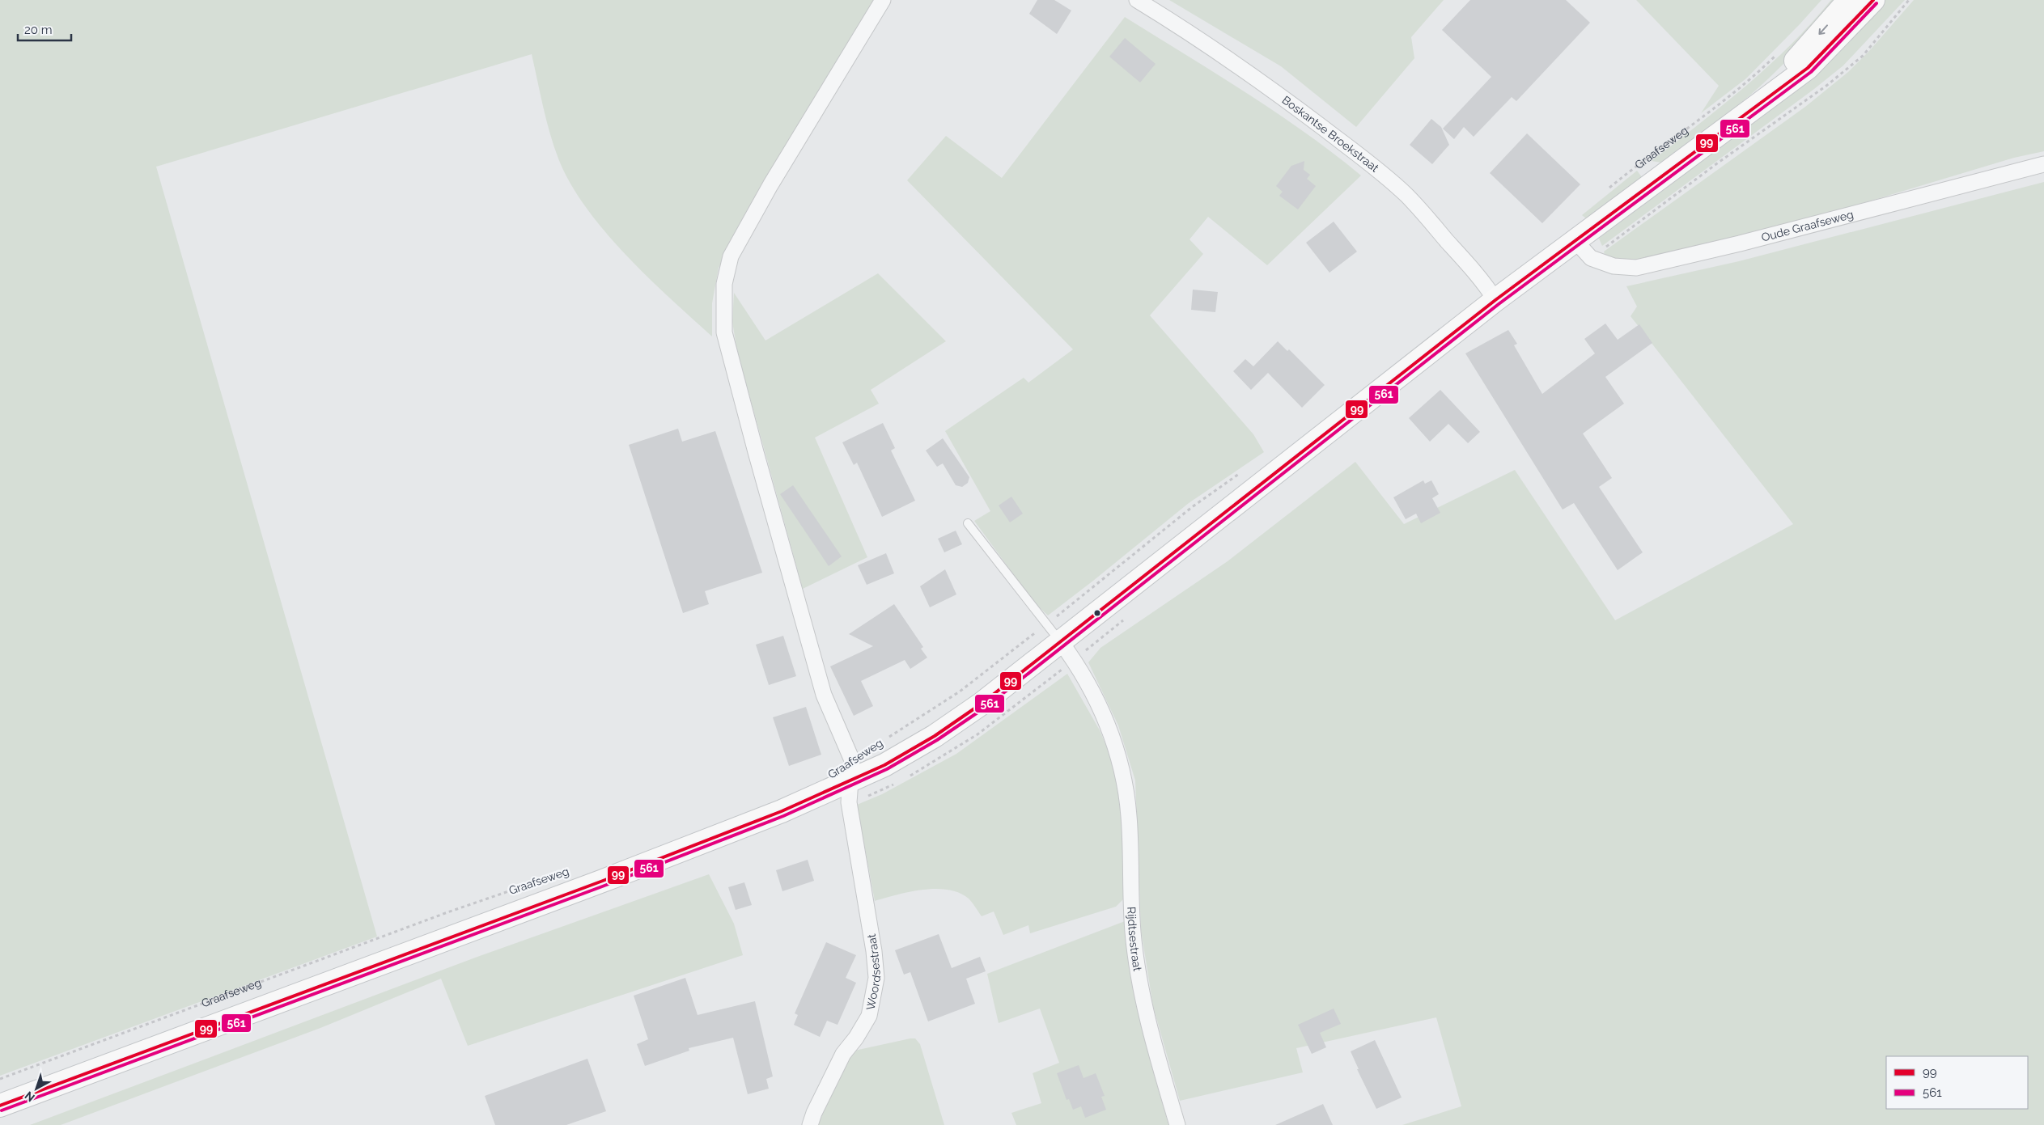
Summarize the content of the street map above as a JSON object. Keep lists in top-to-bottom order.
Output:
{
  "streets": {
    "main road": ["Graafseweg"],
    "street": [
      "Boskantse Broekstraat",
      "Oude Graafseweg",
      "Rijdtsestraat",
      "Woordsestraat"
    ]
  },
  "crossings": [
    ["Boskantse Broekstraat", "Graafseweg"],
    ["Graafseweg", "Oude Graafseweg"],
    ["Graafseweg", "Rijdtsestraat"],
    ["Graafseweg", "Woordsestraat"]
  ],
  "lines": ["transit line 99", "transit line 561"],
  "legend": ["99", "561"],
  "scale_bar": "20 m",
  "north": "bottom left"
}
